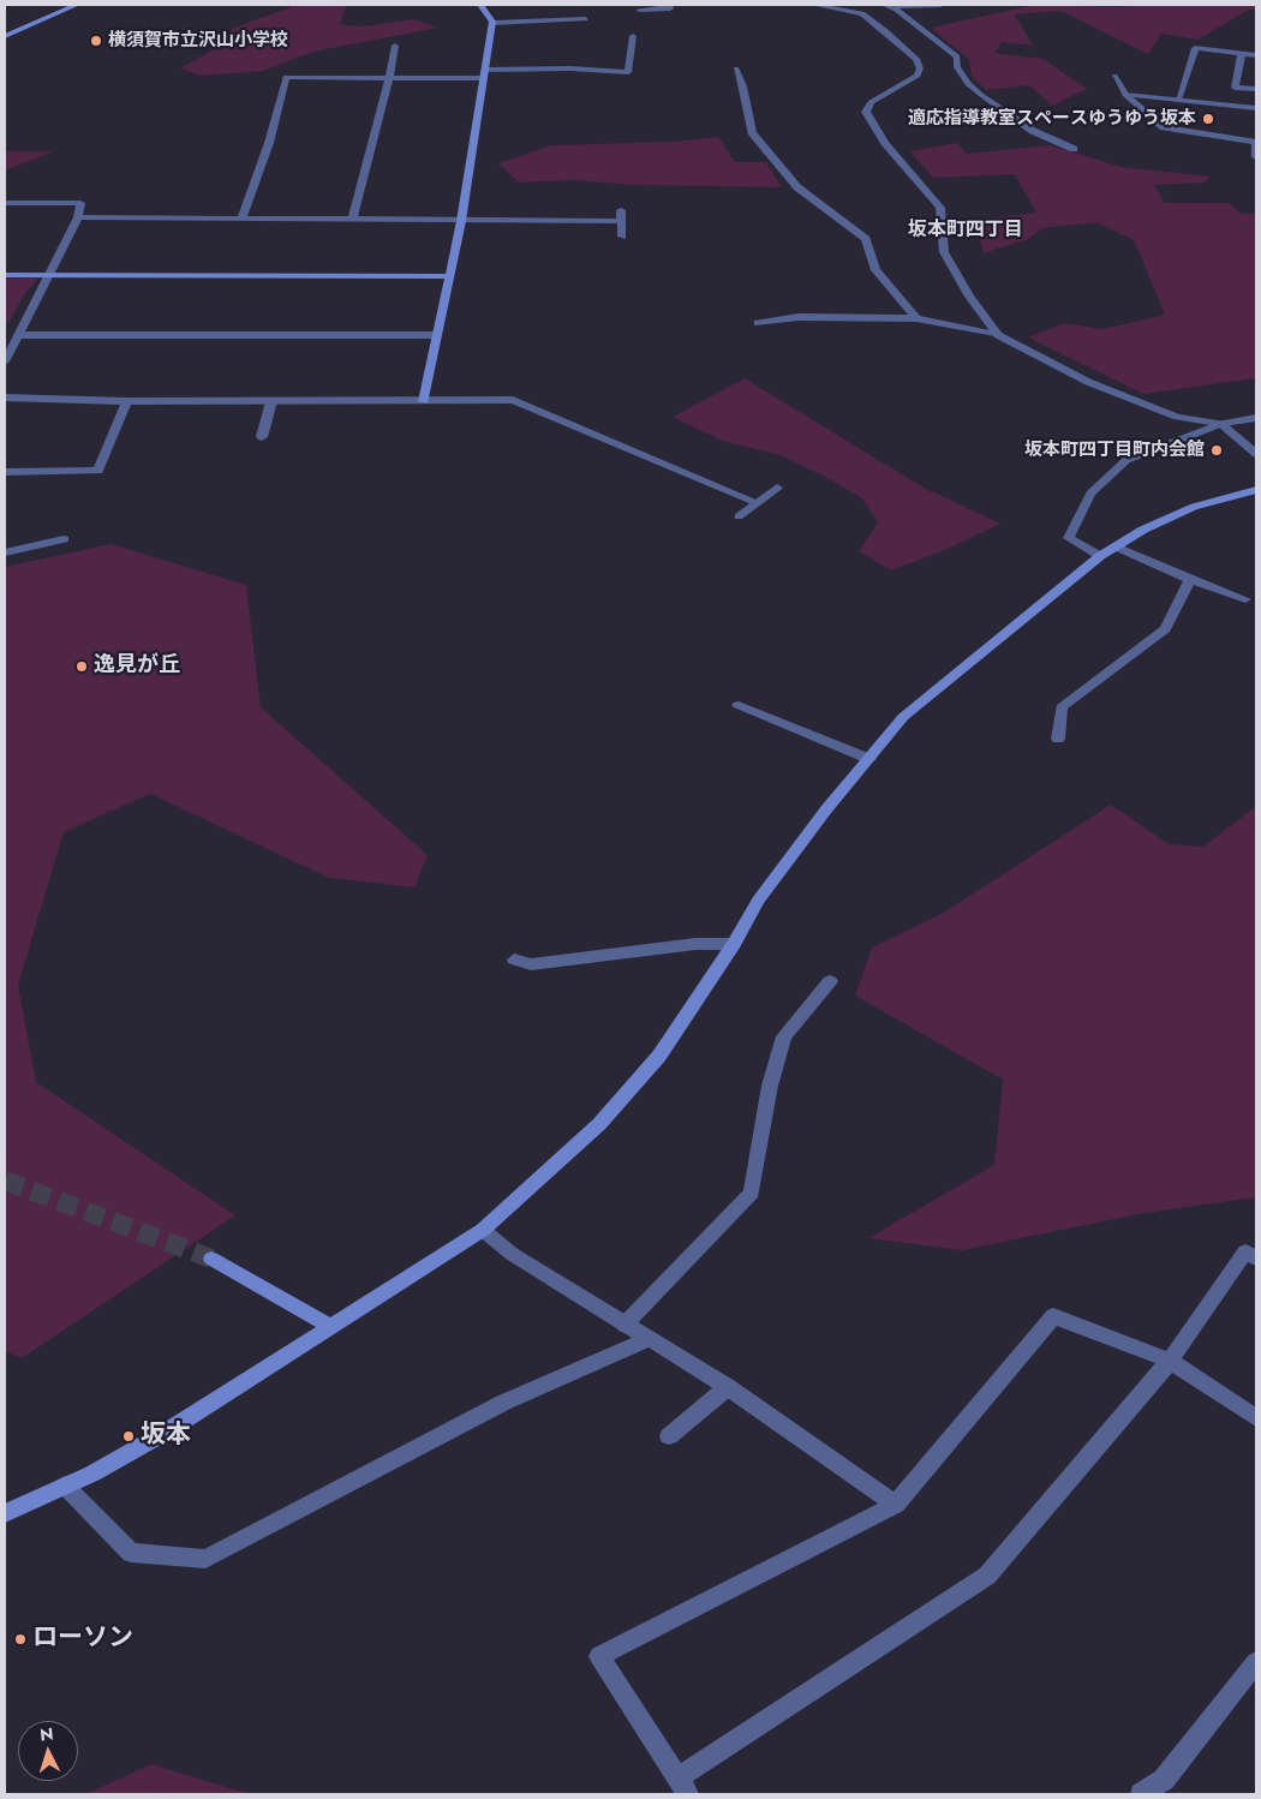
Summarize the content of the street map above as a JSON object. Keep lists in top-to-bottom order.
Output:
{
  "districts": ["坂本町四丁目"],
  "places": [
    "横須賀市立沢山小学校",
    "適応指導教室スペースゆうゆう坂本",
    "坂本町四丁目町内会館",
    "逸見が丘",
    "坂本",
    "ローソン"
  ],
  "north": "top"
}
